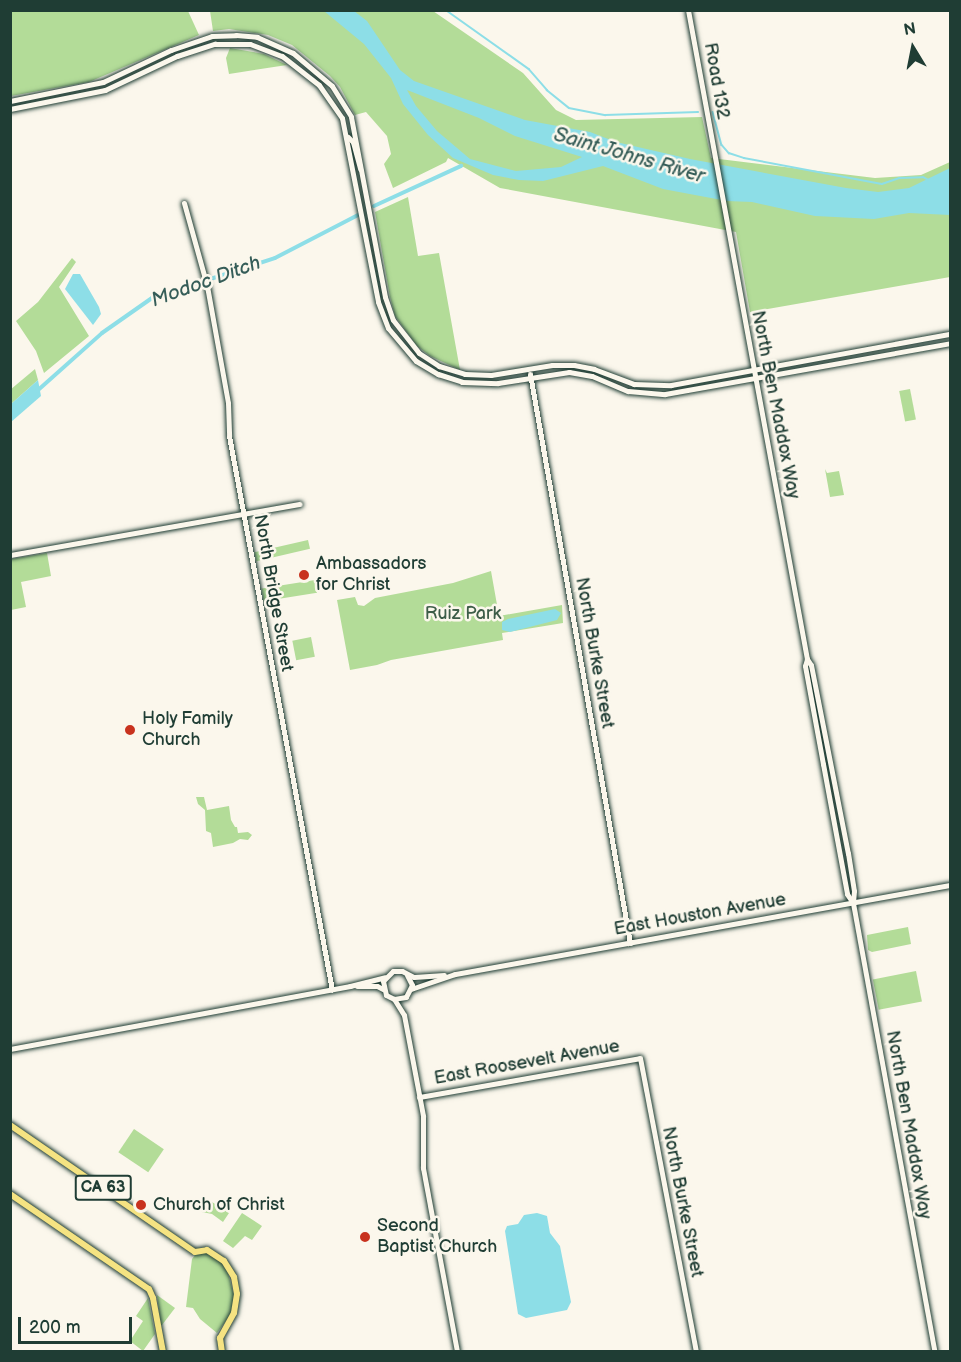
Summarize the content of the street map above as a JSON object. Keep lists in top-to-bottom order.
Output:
{
  "streets": {
    "main road": [
      "Road 132",
      "North Ben Maddox Way",
      "North Bridge Street",
      "North Burke Street",
      "East Houston Avenue",
      "East Roosevelt Avenue",
      "CA 63"
    ]
  },
  "crossings": [
    ["Road 132", "North Ben Maddox Way"],
    ["North Ben Maddox Way", "East Houston Avenue"],
    ["North Burke Street", "East Houston Avenue"],
    ["North Burke Street", "East Roosevelt Avenue"]
  ],
  "water": ["Saint Johns River", "Modoc Ditch"],
  "parks": ["Ruiz Park"],
  "places": [
    "Ambassadors for Christ",
    "Holy Family Church",
    "Church of Christ",
    "Second Baptist Church"
  ],
  "scale_bar": "200 m",
  "north": "top"
}
